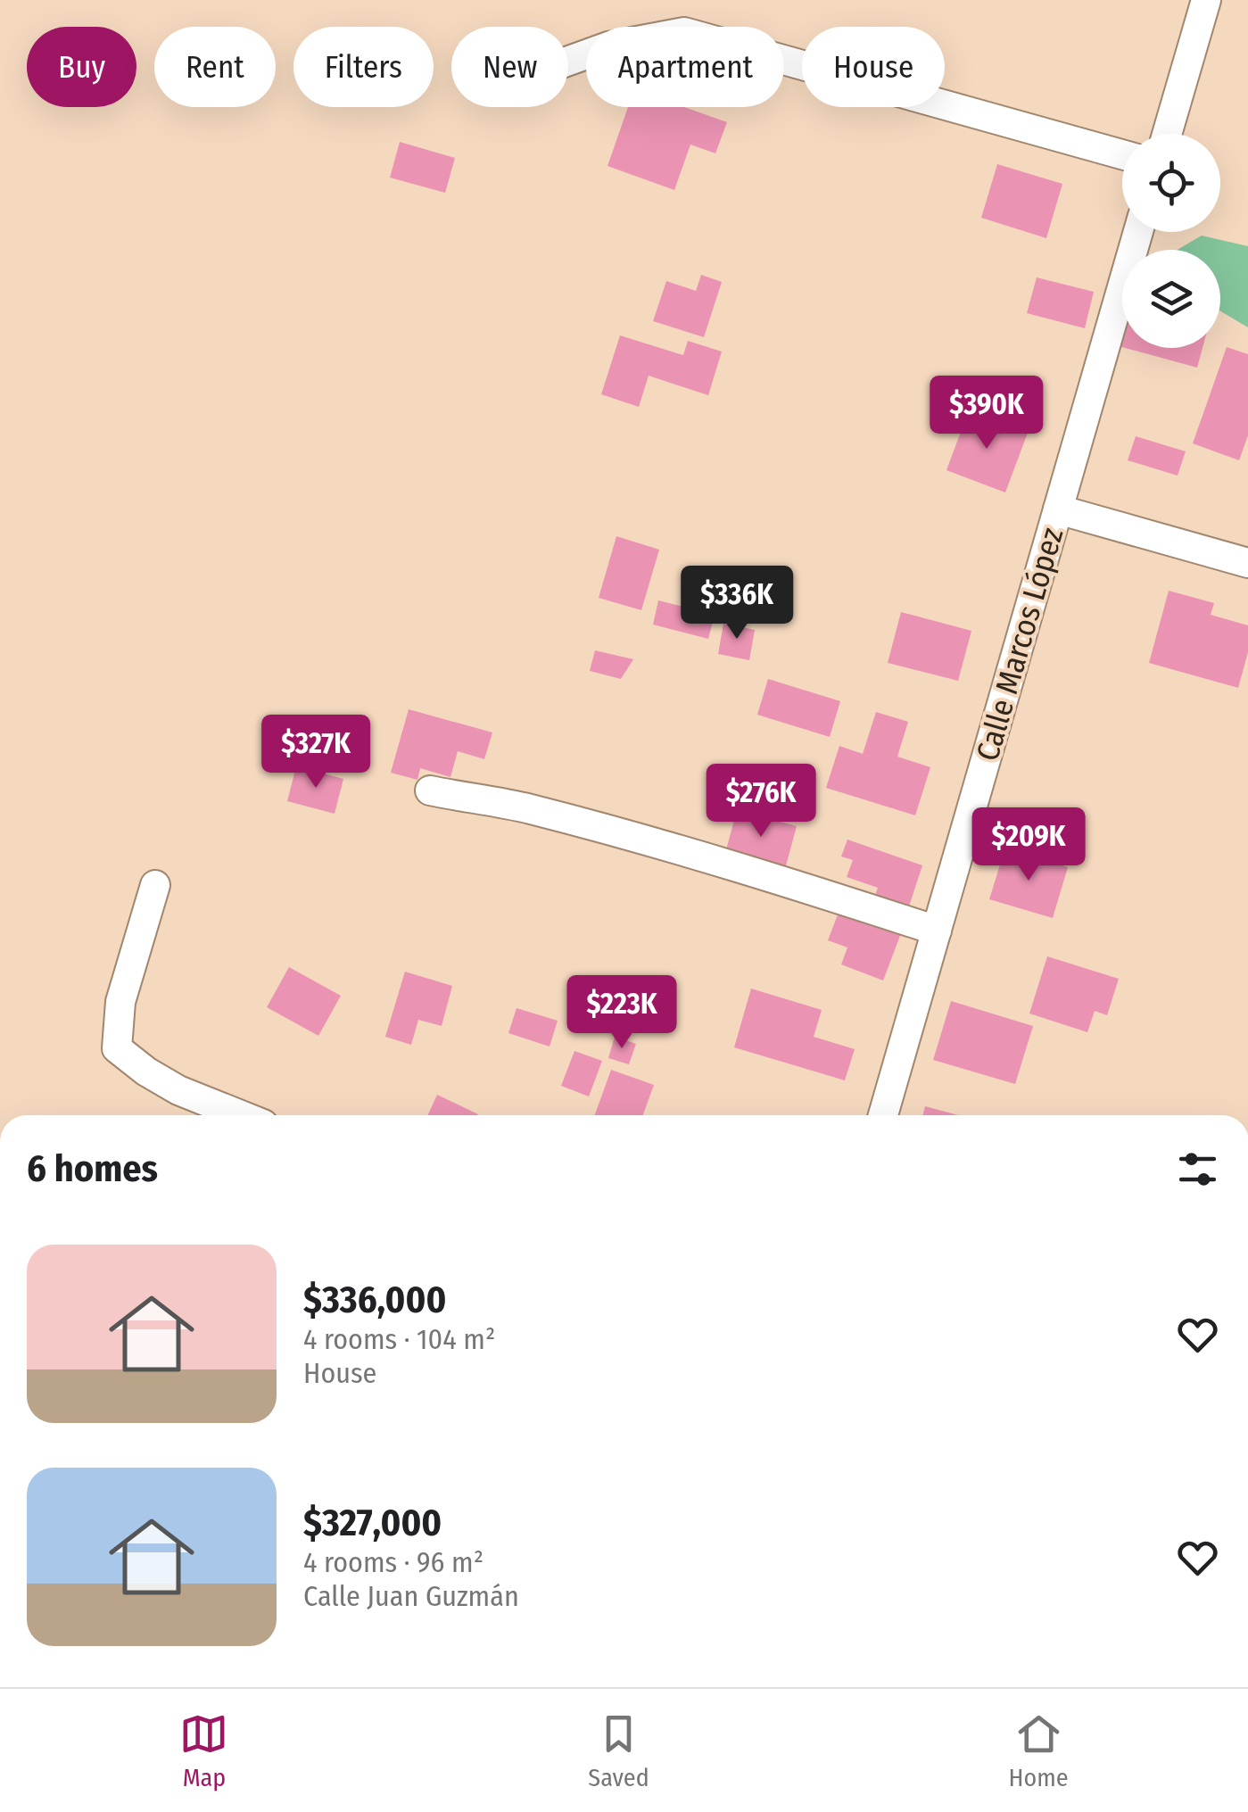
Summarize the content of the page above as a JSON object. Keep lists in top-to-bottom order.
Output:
{
  "streets": {
    "street": ["Calle Marcos López"]
  },
  "page": {
    "chip": [
      "Buy",
      "Rent",
      "Filters",
      "New",
      "Apartment",
      "House"
    ],
    "price": [
      "$390K",
      "$336K",
      "$327K",
      "$276K",
      "$209K",
      "$223K"
    ],
    "heading": "6 homes",
    "list": [
      {
        "name": "$336,000",
        "note": "4 rooms · 104 m² · House"
      },
      {
        "name": "$327,000",
        "note": "4 rooms · 96 m² · Calle Juan Guzmán"
      }
    ],
    "tabs": ["Map", "Saved", "Home"]
  }
}
